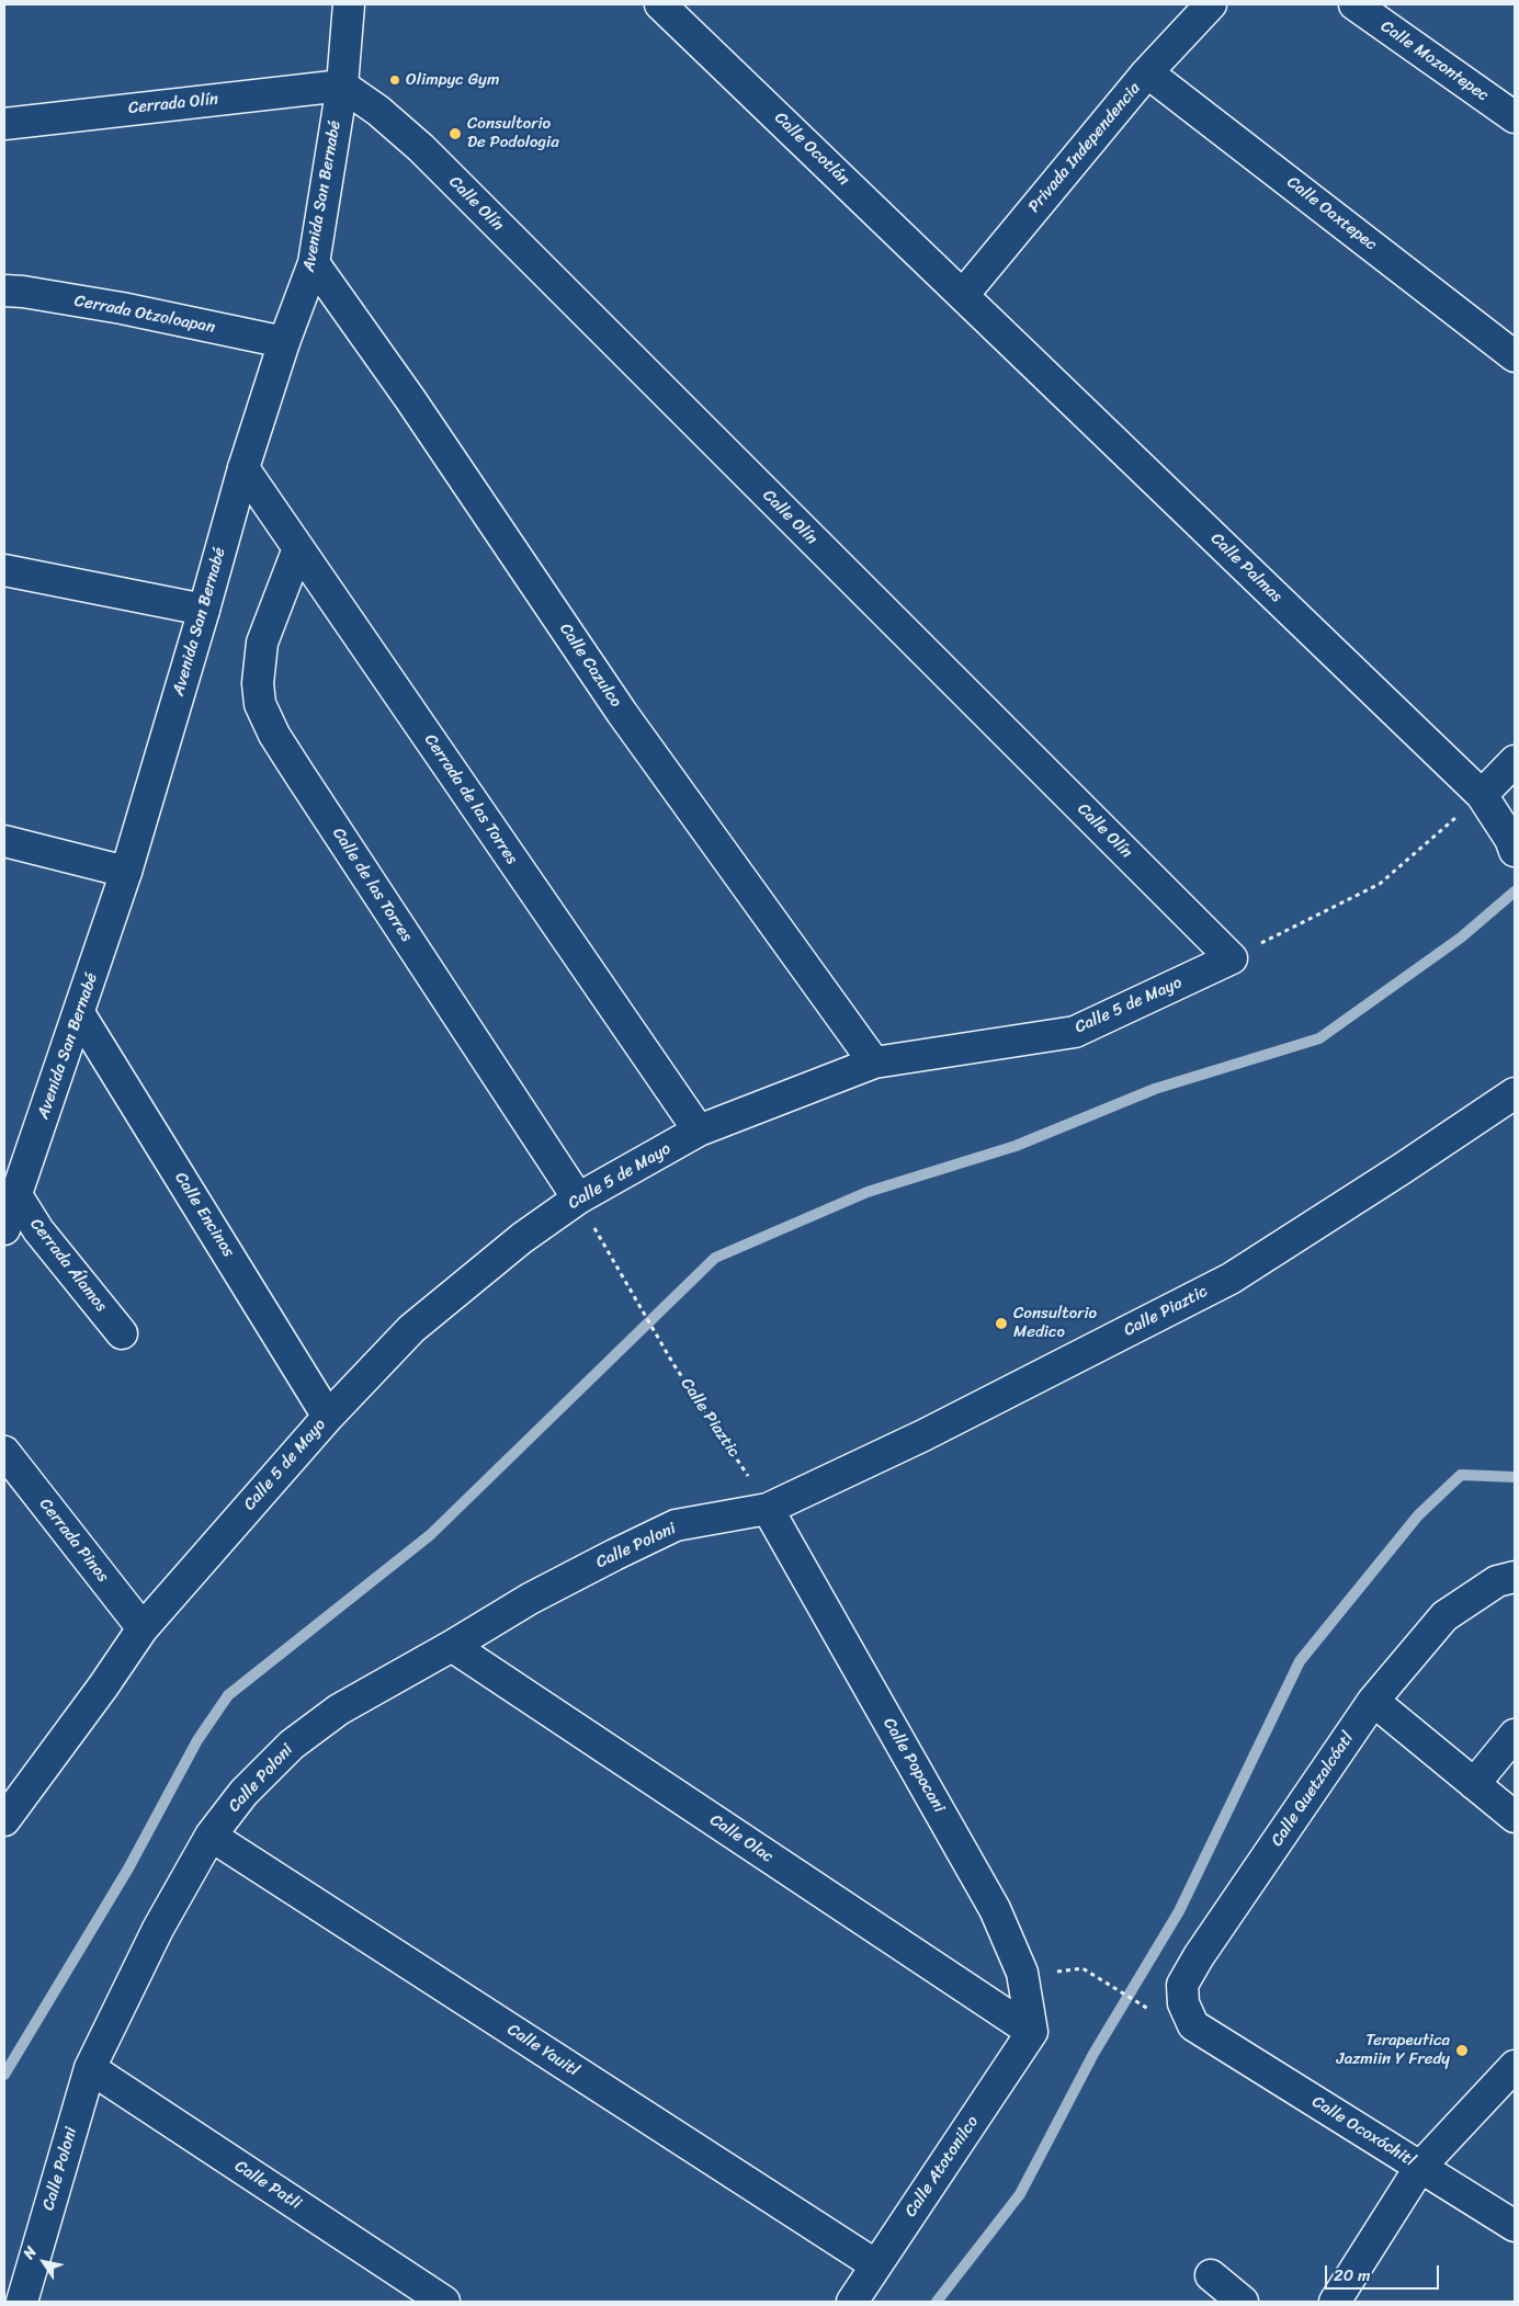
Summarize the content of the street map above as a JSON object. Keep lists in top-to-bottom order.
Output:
{
  "streets": {
    "street": [
      "Calle Mozontepec",
      "Cerrada Olín",
      "Privada Independencia",
      "Calle Ocotlán",
      "Avenida San Bernabé",
      "Calle Olín",
      "Calle Oaxtepec",
      "Cerrada Otzoloapan",
      "Calle Palmas",
      "Calle Cazulco",
      "Cerrada de las Torres",
      "Calle de las Torres",
      "Calle 5 de Mayo",
      "Calle Encinos",
      "Cerrada Álamos",
      "Calle Piaztic",
      "Cerrada Pinos",
      "Calle Poloni",
      "Calle Popocani",
      "Calle Quetzalcóatl",
      "Calle Olac",
      "Calle Yauitl",
      "Calle Ocoxóchitl",
      "Calle Atotonilco",
      "Calle Patli"
    ]
  },
  "crossings": [
    ["Cerrada Olín", "Avenida San Bernabé"],
    ["Cerrada Olín", "Calle Olín"],
    ["Privada Independencia", "Calle Ocotlán"],
    ["Privada Independencia", "Calle Oaxtepec"],
    ["Privada Independencia", "Calle Palmas"],
    ["Calle Ocotlán", "Calle Palmas"],
    ["Avenida San Bernabé", "Calle Olín"],
    ["Avenida San Bernabé", "Cerrada Otzoloapan"],
    ["Avenida San Bernabé", "Calle Cazulco"],
    ["Avenida San Bernabé", "Cerrada de las Torres"],
    ["Avenida San Bernabé", "Calle Encinos"],
    ["Avenida San Bernabé", "Cerrada Álamos"],
    ["Calle Olín", "Calle 5 de Mayo"],
    ["Calle Cazulco", "Calle 5 de Mayo"],
    ["Cerrada de las Torres", "Calle de las Torres"],
    ["Cerrada de las Torres", "Calle 5 de Mayo"],
    ["Calle de las Torres", "Calle 5 de Mayo"],
    ["Calle de las Torres", "Calle Piaztic"],
    ["Calle 5 de Mayo", "Calle Encinos"],
    ["Calle 5 de Mayo", "Calle Piaztic"],
    ["Calle 5 de Mayo", "Cerrada Pinos"],
    ["Calle Piaztic", "Calle Poloni"],
    ["Calle Piaztic", "Calle Popocani"],
    ["Calle Poloni", "Calle Popocani"],
    ["Calle Poloni", "Calle Olac"],
    ["Calle Poloni", "Calle Yauitl"],
    ["Calle Poloni", "Calle Patli"],
    ["Calle Popocani", "Calle Olac"],
    ["Calle Popocani", "Calle Atotonilco"],
    ["Calle Quetzalcóatl", "Calle Ocoxóchitl"],
    ["Calle Olac", "Calle Atotonilco"],
    ["Calle Yauitl", "Calle Atotonilco"]
  ],
  "places": [
    "Olimpyc Gym",
    "Consultorio De Podologia",
    "Consultorio Medico",
    "Terapeutica Jazmiin Y Fredy"
  ],
  "scale_bar": "20 m",
  "north": "top left"
}
